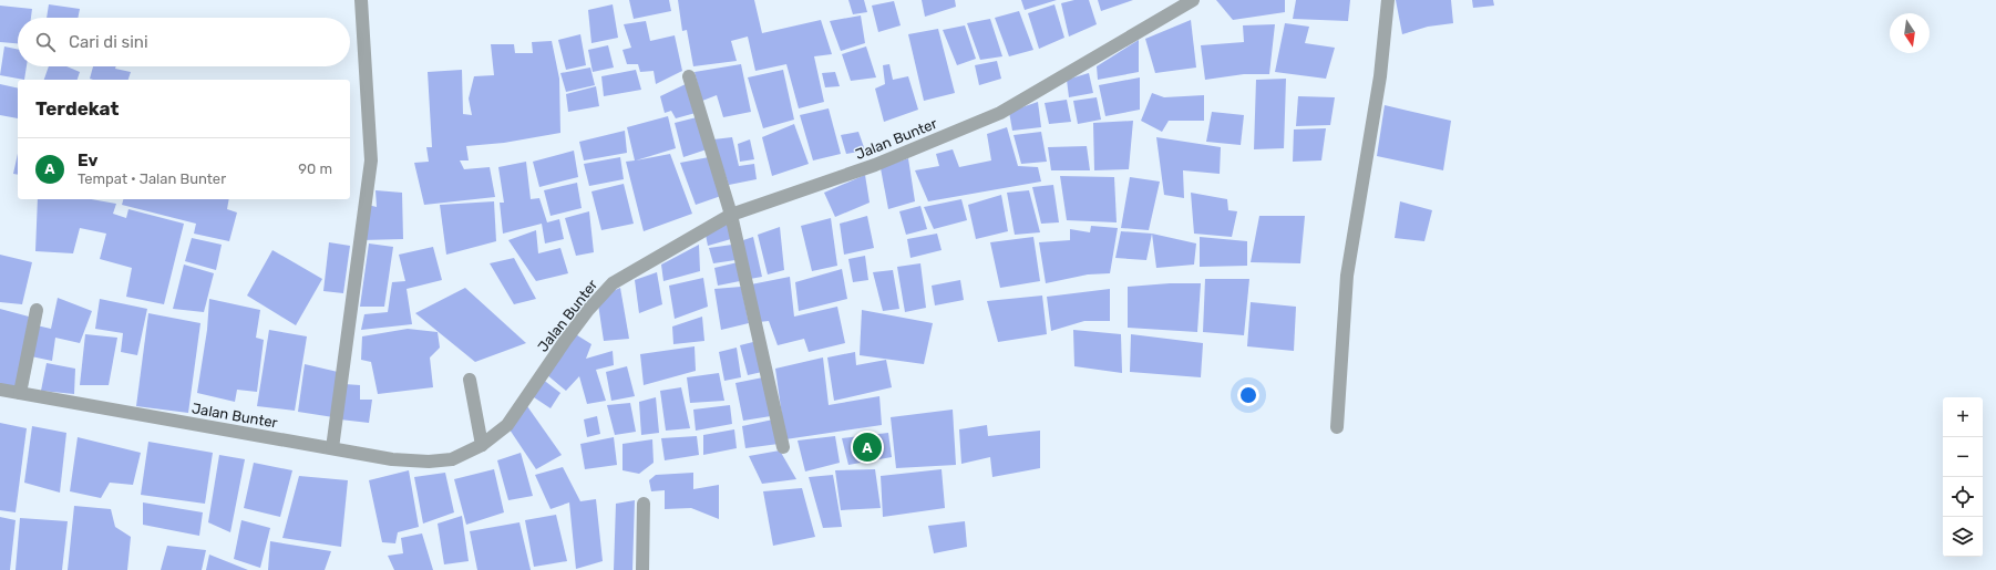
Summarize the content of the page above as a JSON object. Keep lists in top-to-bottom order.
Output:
{
  "streets": {
    "street": ["Jalan Bunter"]
  },
  "north": "bottom",
  "page": {
    "search": "Cari di sini",
    "heading": "Terdekat",
    "list": [
      {
        "mark": "A",
        "name": "Ev",
        "note": "Tempat · Jalan Bunter",
        "value": "90 m"
      }
    ],
    "map_buttons": ["+", "−"],
    "pins": "A"
  }
}
